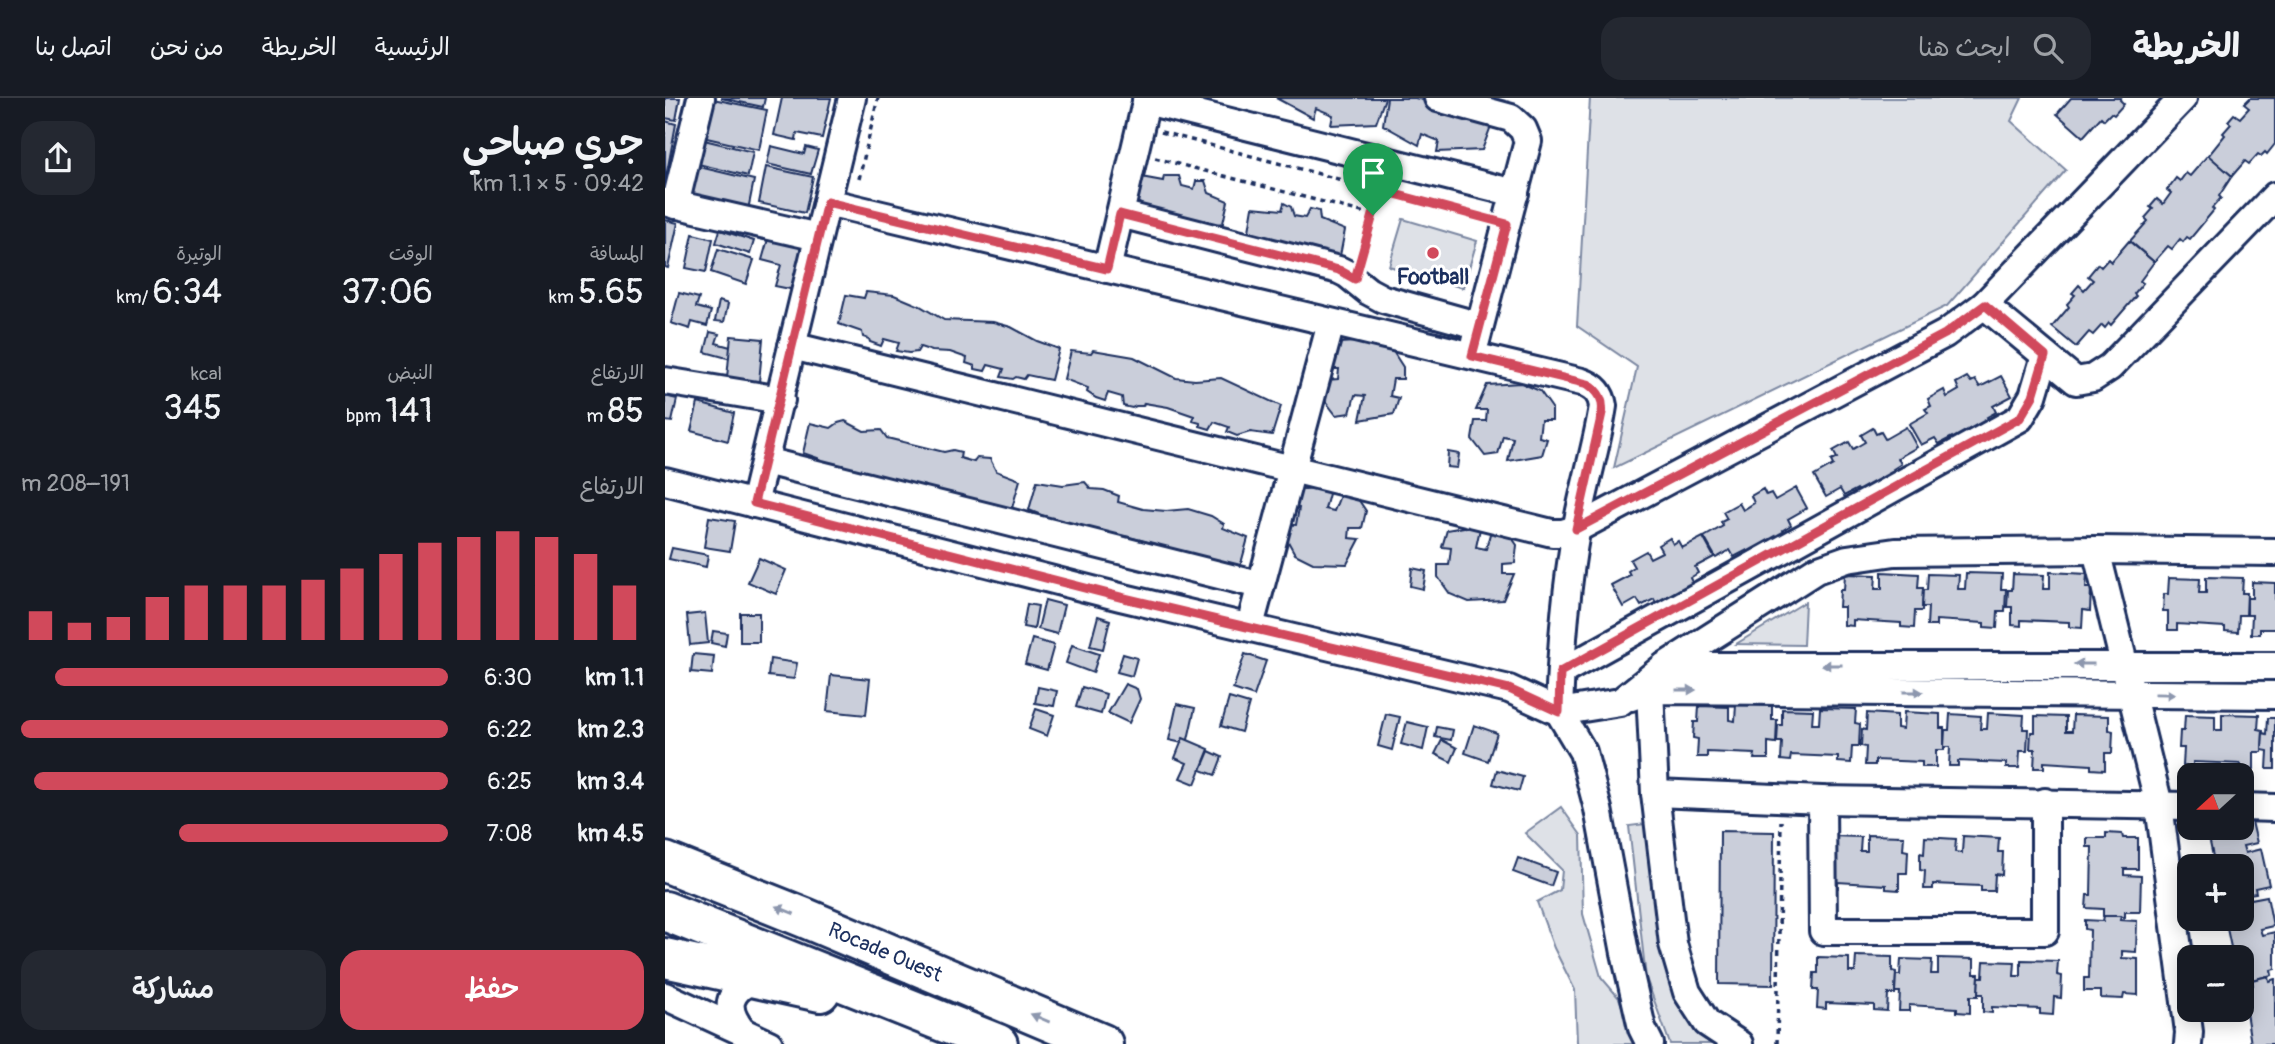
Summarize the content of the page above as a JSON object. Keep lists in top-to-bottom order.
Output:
{
  "streets": {
    "highway": ["Rocade Ouest"]
  },
  "places": ["Football"],
  "north": "left",
  "page": {
    "header": "الخريطة",
    "search": "ابحث هنا",
    "nav": [
      "الرئيسية",
      "الخريطة",
      "من نحن",
      "اتصل بنا"
    ],
    "heading": ["جري صباحي", "09:42 · 5 × 1.1 km"],
    "stats": [
      ["المسافة", "5.65 km"],
      ["الوقت", "37:06"],
      ["الوتيرة", "6:34 /km"],
      ["الارتفاع", "85 m"],
      ["النبض", "141 bpm"],
      ["kcal", "345"]
    ],
    "chart": ["الارتفاع", "191–208 m"],
    "list": [
      {
        "name": "1.1 km",
        "note": "6:30"
      },
      {
        "name": "2.3 km",
        "note": "6:22"
      },
      {
        "name": "3.4 km",
        "note": "6:25"
      },
      {
        "name": "4.5 km",
        "note": "7:08"
      }
    ],
    "map_buttons": ["+", "−"],
    "buttons": ["حفظ", "مشاركة"]
  }
}
